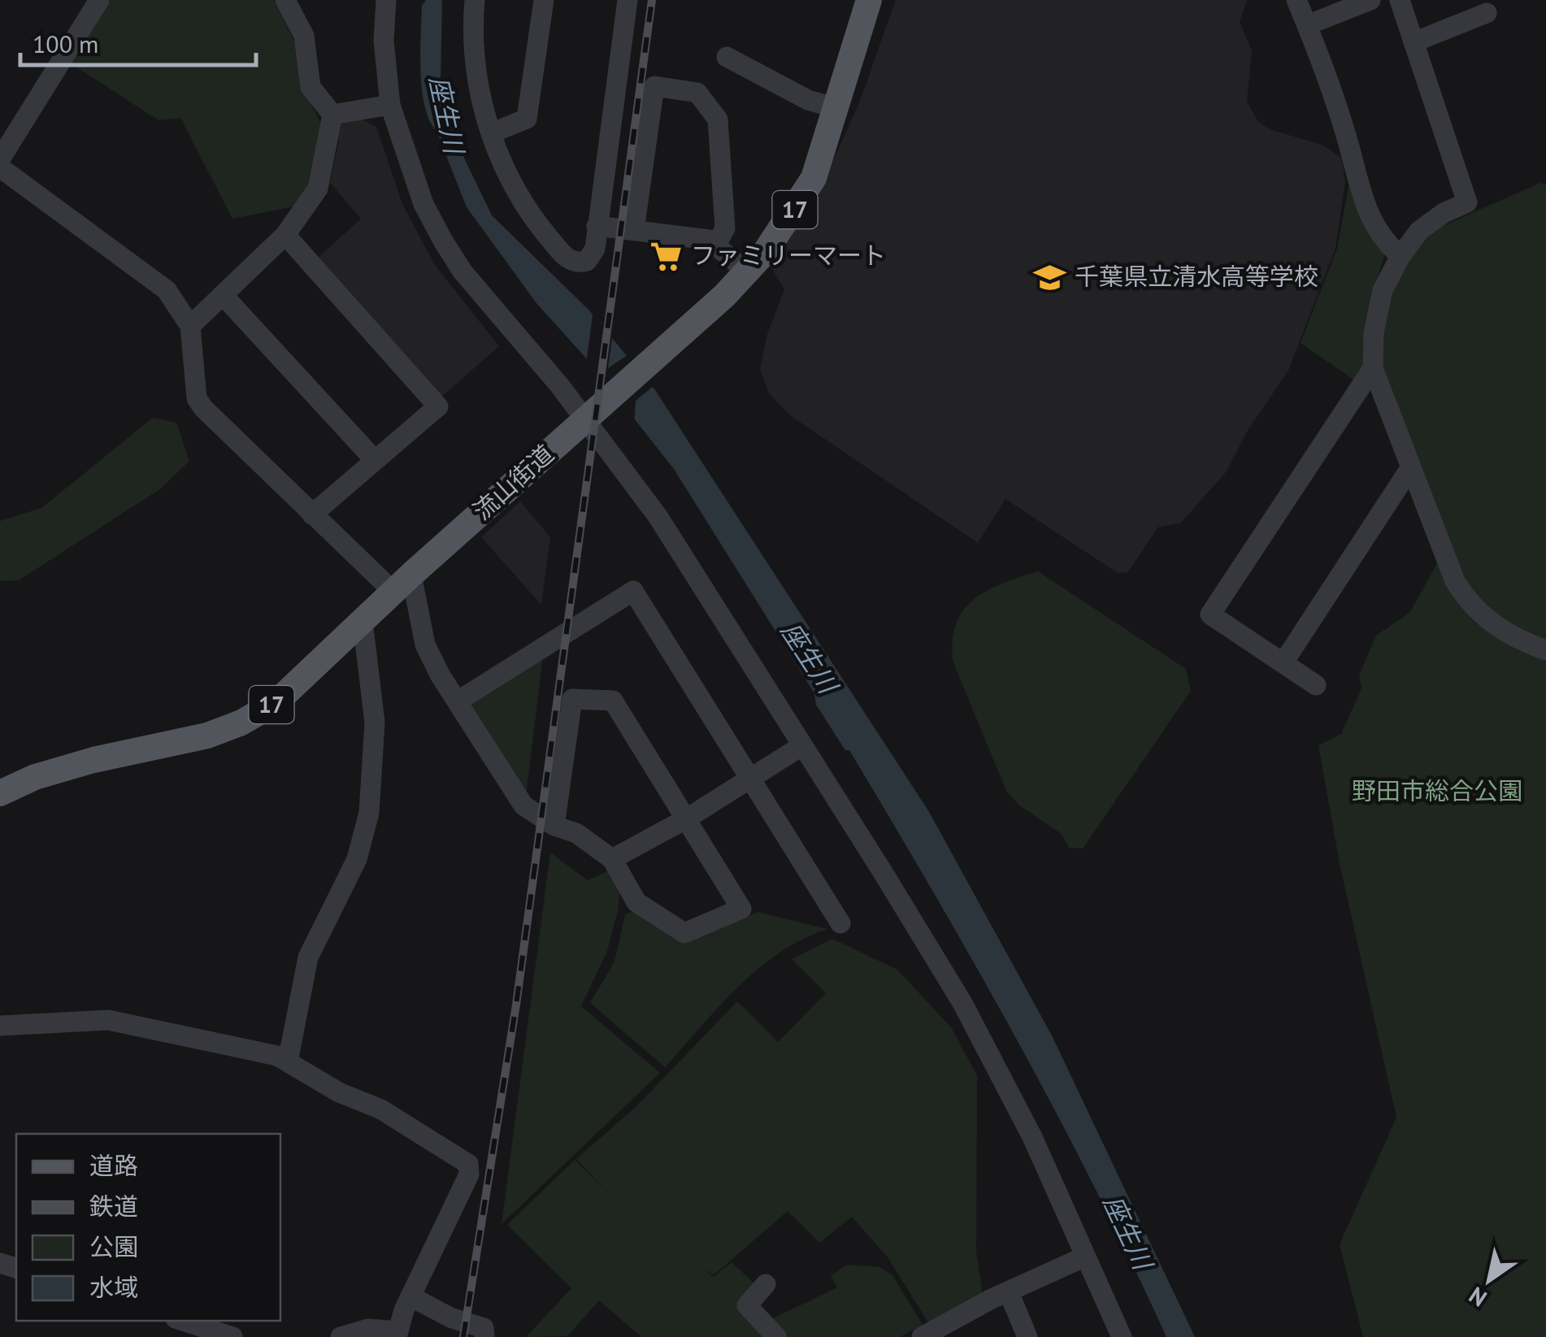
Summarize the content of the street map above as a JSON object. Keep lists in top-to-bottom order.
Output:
{
  "streets": {
    "main road": ["17", "流山街道"]
  },
  "water": ["座生川"],
  "parks": ["野田市総合公園"],
  "places": {
    "supermarket": ["ファミリーマート"],
    "school or university": ["千葉県立清水高等学校"]
  },
  "legend": [
    "道路",
    "鉄道",
    "公園",
    "水域"
  ],
  "scale_bar": "100 m",
  "north": "bottom left"
}
